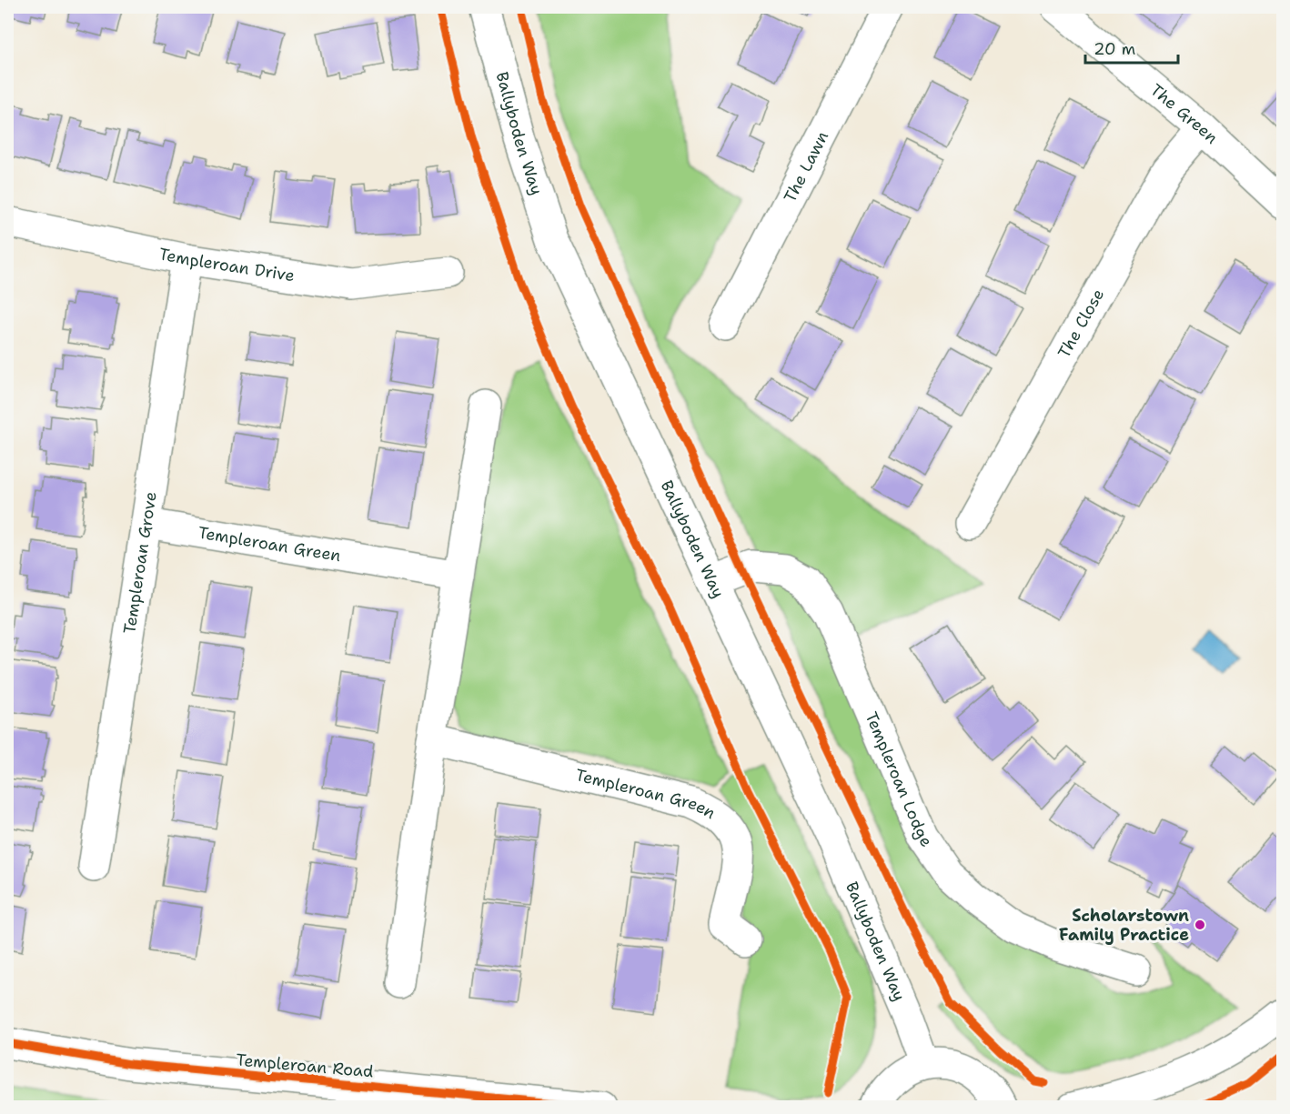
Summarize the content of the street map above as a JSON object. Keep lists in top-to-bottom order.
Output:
{
  "streets": {
    "street": [
      "The Green",
      "Ballyboden Way",
      "The Lawn",
      "Templeroan Drive",
      "The Close",
      "Templeroan Green",
      "Templeroan Grove",
      "Templeroan Lodge",
      "Templeroan Road"
    ]
  },
  "crossings": [
    ["The Green", "The Close"],
    ["Ballyboden Way", "Templeroan Lodge"],
    ["Templeroan Drive", "Templeroan Grove"],
    ["Templeroan Green", "Templeroan Grove"]
  ],
  "places": ["Scholarstown Family Practice"],
  "scale_bar": "20 m"
}
